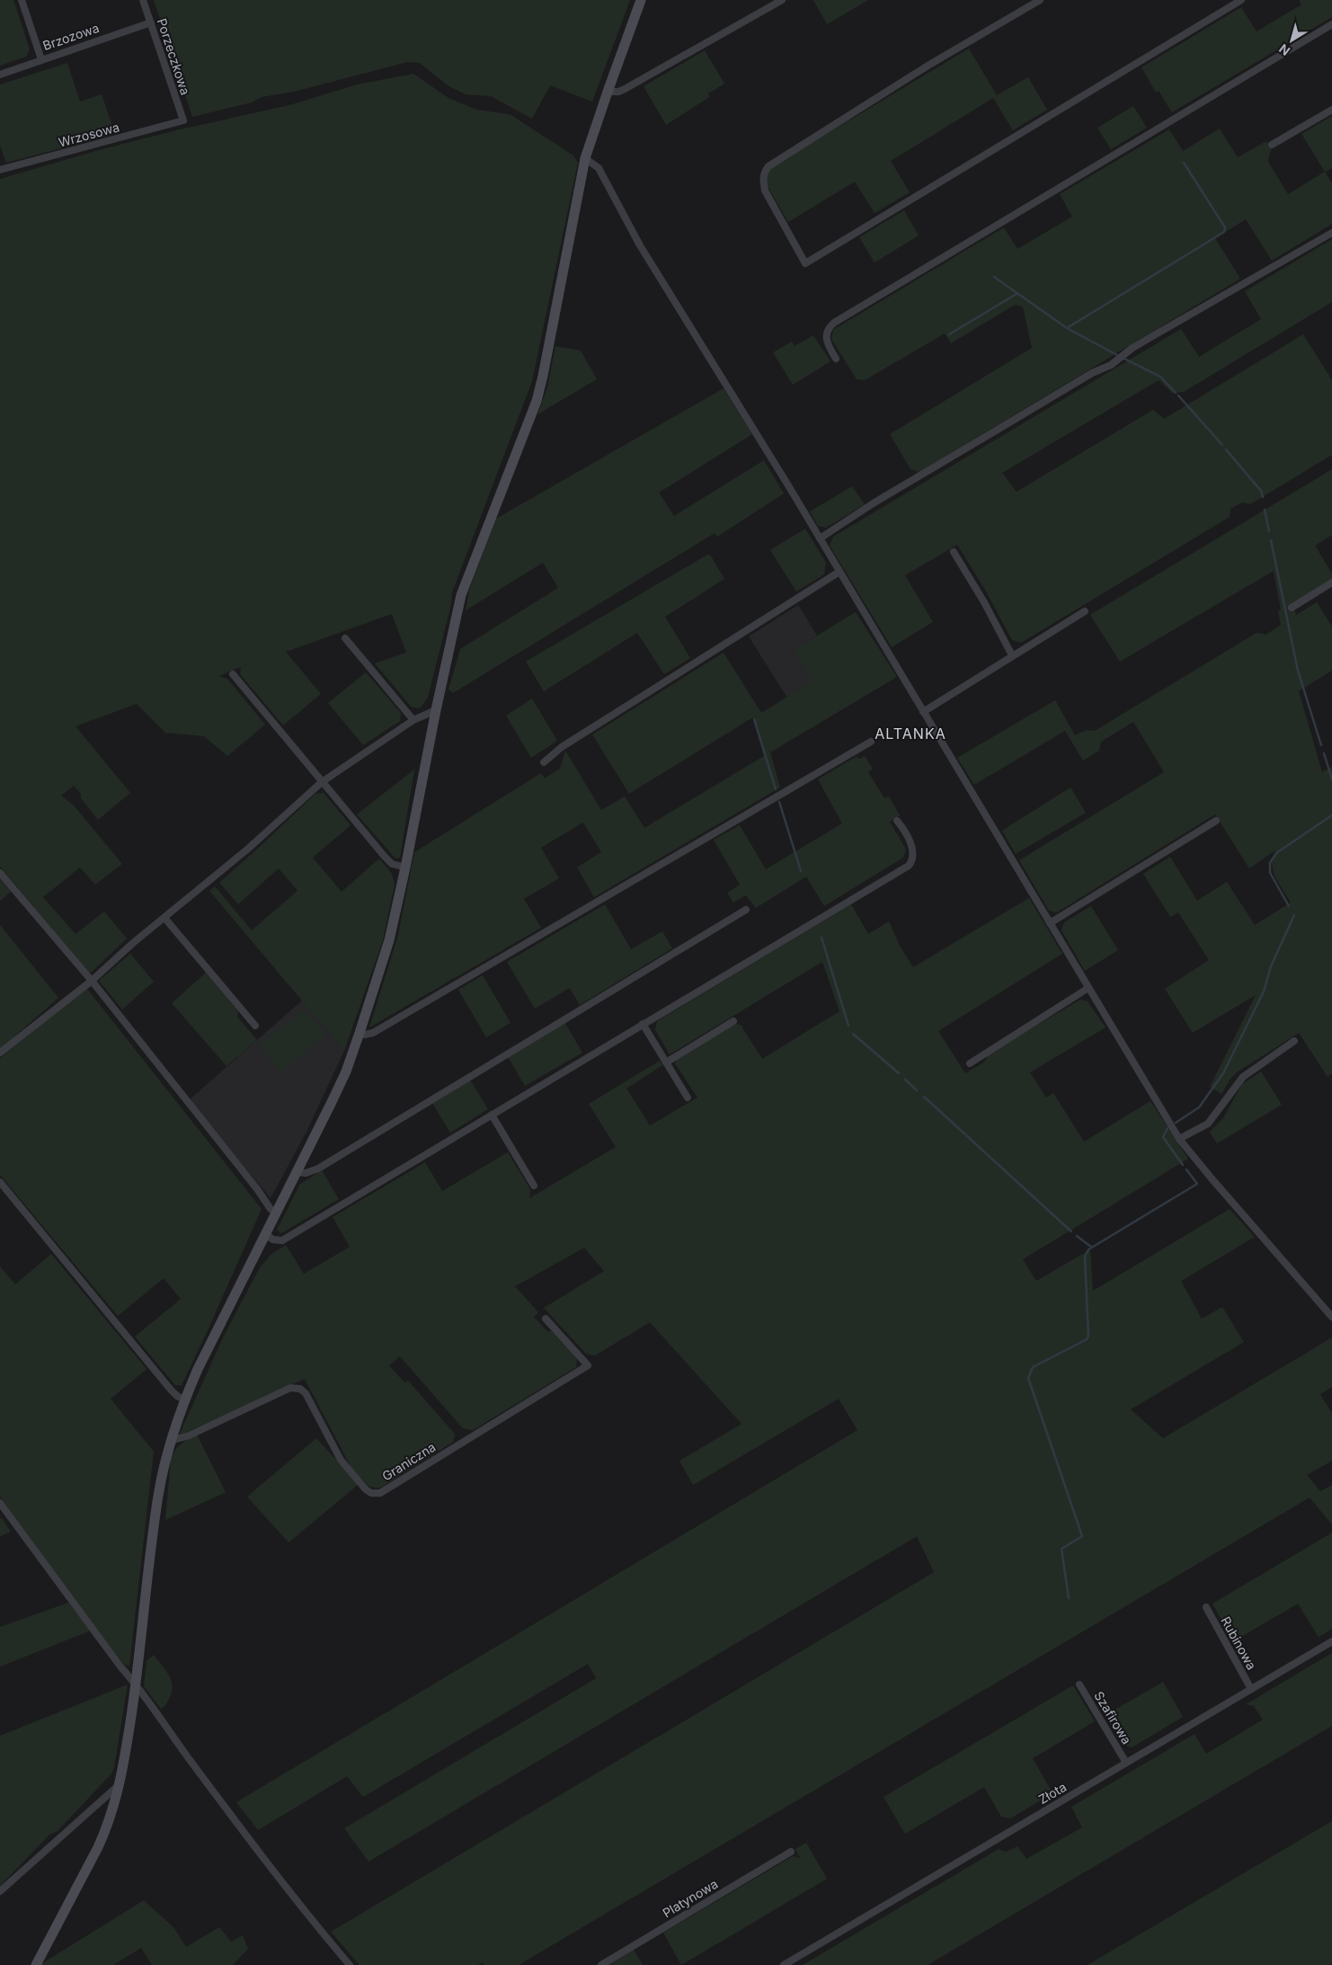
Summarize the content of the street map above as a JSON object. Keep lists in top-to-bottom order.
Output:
{
  "streets": {
    "street": [
      "Brzozowa",
      "Porzeczkowa",
      "Wrzosowa",
      "Graniczna",
      "Rubinowa",
      "Szafirowa",
      "Złota",
      "Platynowa"
    ]
  },
  "crossings": [
    ["Brzozowa", "Porzeczkowa"],
    ["Porzeczkowa", "Wrzosowa"],
    ["Rubinowa", "Złota"],
    ["Szafirowa", "Złota"]
  ],
  "districts": ["ALTANKA"],
  "north": "bottom left"
}
